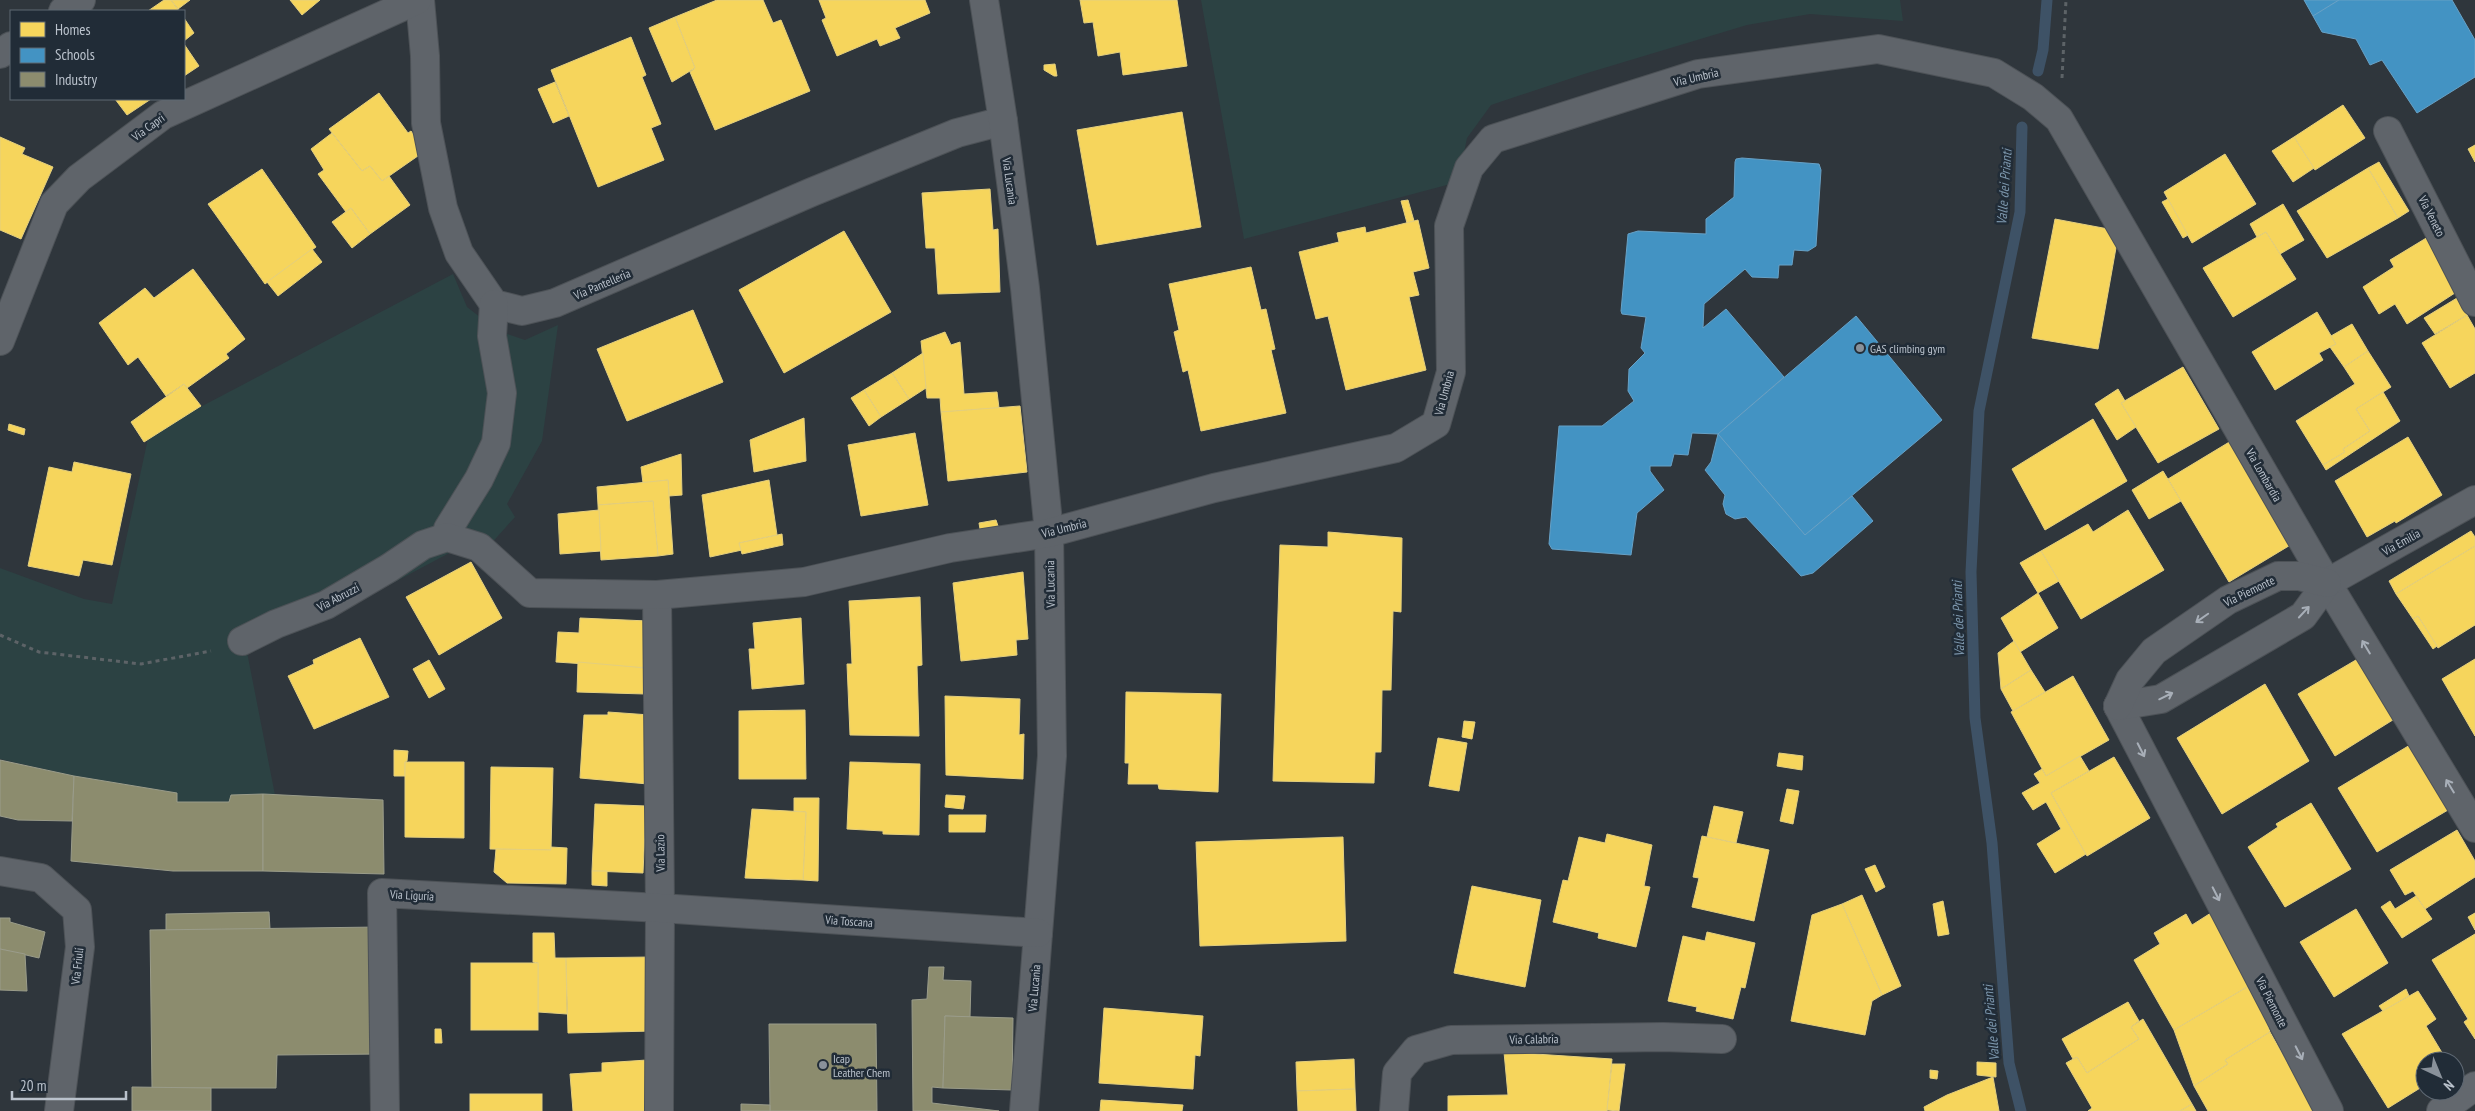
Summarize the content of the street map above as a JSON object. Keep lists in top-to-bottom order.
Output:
{
  "streets": {
    "street": [
      "Via Umbria",
      "Via Capri",
      "Via Lucania",
      "Via Veneto",
      "Via Pantelleria",
      "Via Lombardia",
      "Via Emilia",
      "Via Piemonte",
      "Via Abruzzi",
      "Via Lazio",
      "Via Liguria",
      "Via Toscana",
      "Via Friuli",
      "Via Calabria"
    ]
  },
  "crossings": [
    ["Via Umbria", "Via Lucania"],
    ["Via Umbria", "Via Lombardia"],
    ["Via Umbria", "Via Lazio"],
    ["Via Lucania", "Via Pantelleria"],
    ["Via Lucania", "Via Toscana"],
    ["Via Lombardia", "Via Emilia"],
    ["Via Lombardia", "Via Piemonte"],
    ["Via Emilia", "Via Piemonte"],
    ["Via Lazio", "Via Liguria"],
    ["Via Lazio", "Via Toscana"],
    ["Via Liguria", "Via Toscana"]
  ],
  "water": ["Valle dei Prianti"],
  "places": ["GAS climbing gym", "Icap Leather Chem"],
  "legend": ["Homes", "Schools", "Industry"],
  "scale_bar": "20 m",
  "north": "bottom right"
}
